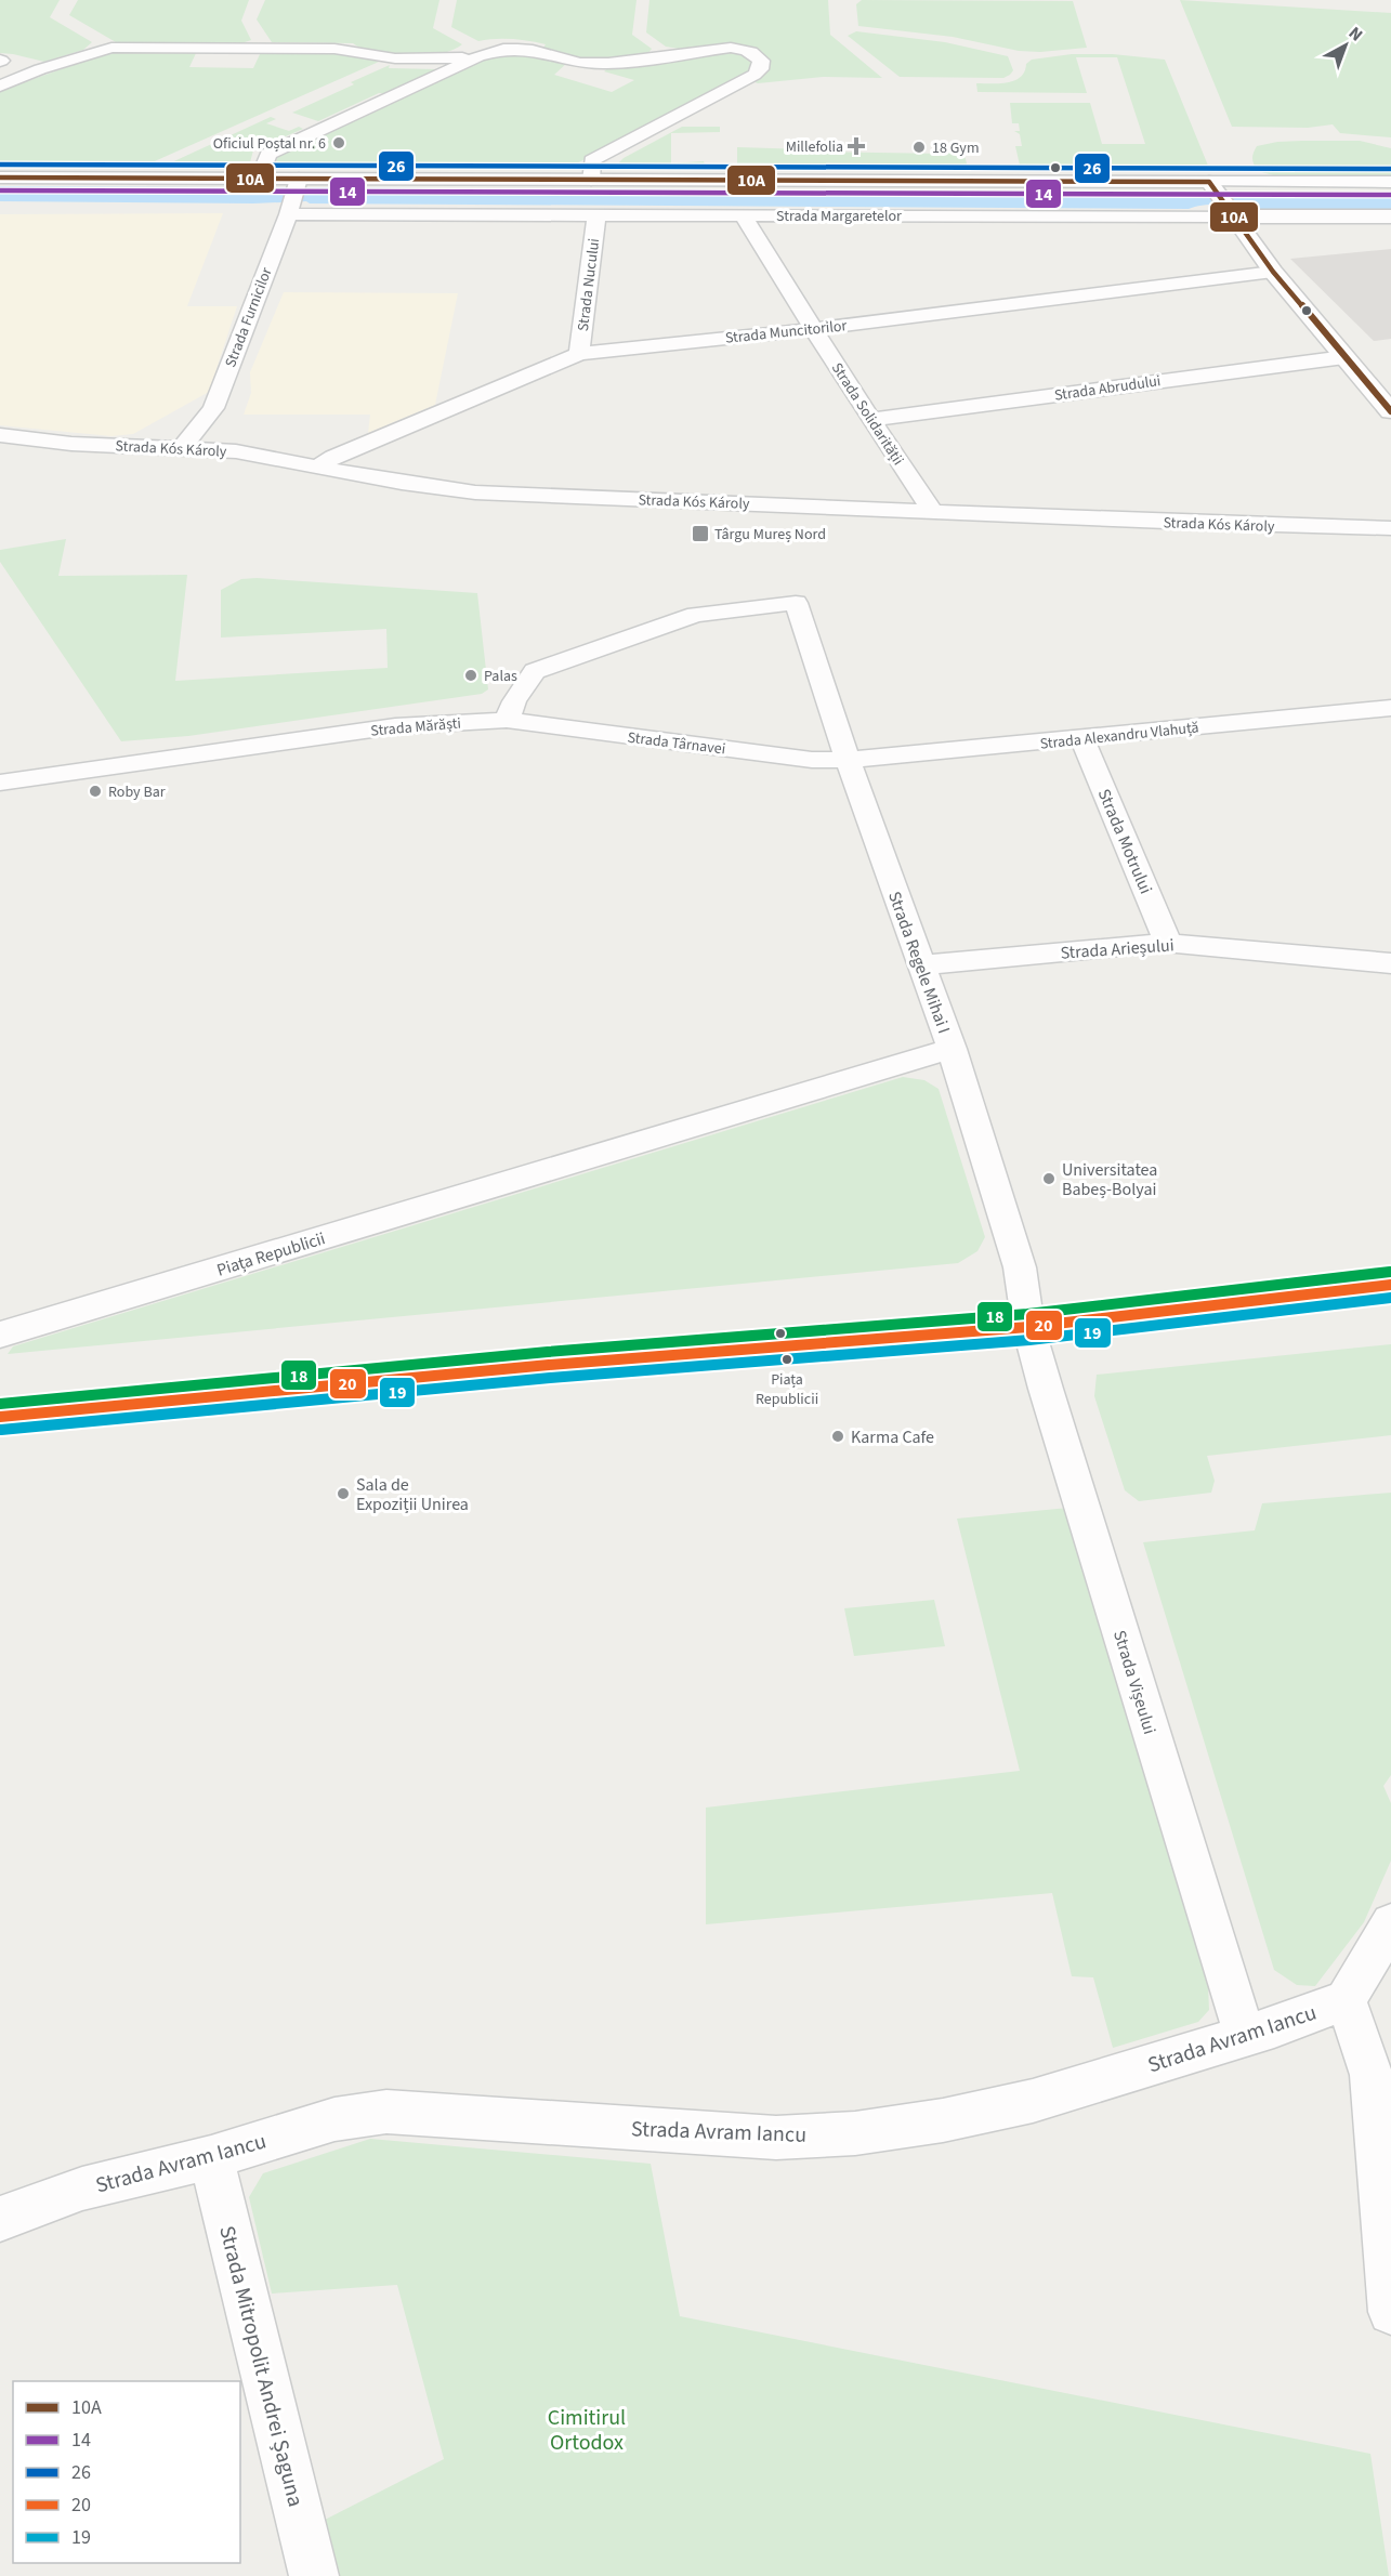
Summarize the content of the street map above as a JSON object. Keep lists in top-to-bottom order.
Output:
{
  "streets": {
    "street": [
      "Strada Margaretelor",
      "Strada Nucului",
      "Strada Furnicilor",
      "Strada Muncitorilor",
      "Strada Abrudului",
      "Strada Solidarității",
      "Strada Kós Károly",
      "Strada Mărăști",
      "Strada Alexandru Vlahuță",
      "Strada Târnavei",
      "Strada Motrului",
      "Strada Arieșului",
      "Strada Regele Mihai I",
      "Piața Republicii",
      "Strada Vișeului",
      "Strada Avram Iancu",
      "Strada Mitropolit Andrei Șaguna"
    ]
  },
  "crossings": [
    ["Strada Margaretelor", "Strada Nucului"],
    ["Strada Margaretelor", "Strada Furnicilor"],
    ["Strada Margaretelor", "Strada Solidarității"],
    ["Strada Nucului", "Strada Muncitorilor"],
    ["Strada Furnicilor", "Strada Kós Károly"],
    ["Strada Muncitorilor", "Strada Solidarității"],
    ["Strada Muncitorilor", "Strada Kós Károly"],
    ["Strada Abrudului", "Strada Solidarității"],
    ["Strada Solidarității", "Strada Kós Károly"],
    ["Strada Mărăști", "Strada Târnavei"],
    ["Strada Mărăști", "Strada Regele Mihai I"],
    ["Strada Alexandru Vlahuță", "Strada Târnavei"],
    ["Strada Alexandru Vlahuță", "Strada Motrului"],
    ["Strada Alexandru Vlahuță", "Strada Regele Mihai I"],
    ["Strada Târnavei", "Strada Regele Mihai I"],
    ["Strada Motrului", "Strada Arieșului"],
    ["Strada Arieșului", "Strada Regele Mihai I"],
    ["Strada Regele Mihai I", "Piața Republicii"],
    ["Strada Regele Mihai I", "Strada Vișeului"],
    ["Strada Vișeului", "Strada Avram Iancu"],
    ["Strada Avram Iancu", "Strada Mitropolit Andrei Șaguna"]
  ],
  "parks": ["Cimitirul Ortodox"],
  "places": {
    "other": [
      "Oficiul Poștal nr. 6",
      "18 Gym",
      "Palas",
      "Roby Bar",
      "Universitatea Babeș-Bolyai",
      "Piața Republicii",
      "Karma Cafe",
      "Sala de Expoziții Unirea"
    ],
    "health": ["Millefolia"],
    "transit": ["Târgu Mureș Nord"]
  },
  "lines": [
    "transit line 26",
    "transit line 10A",
    "transit line 14",
    "transit line 18",
    "transit line 20",
    "transit line 19"
  ],
  "legend": [
    "10A",
    "14",
    "26",
    "20",
    "19"
  ],
  "north": "top right"
}
